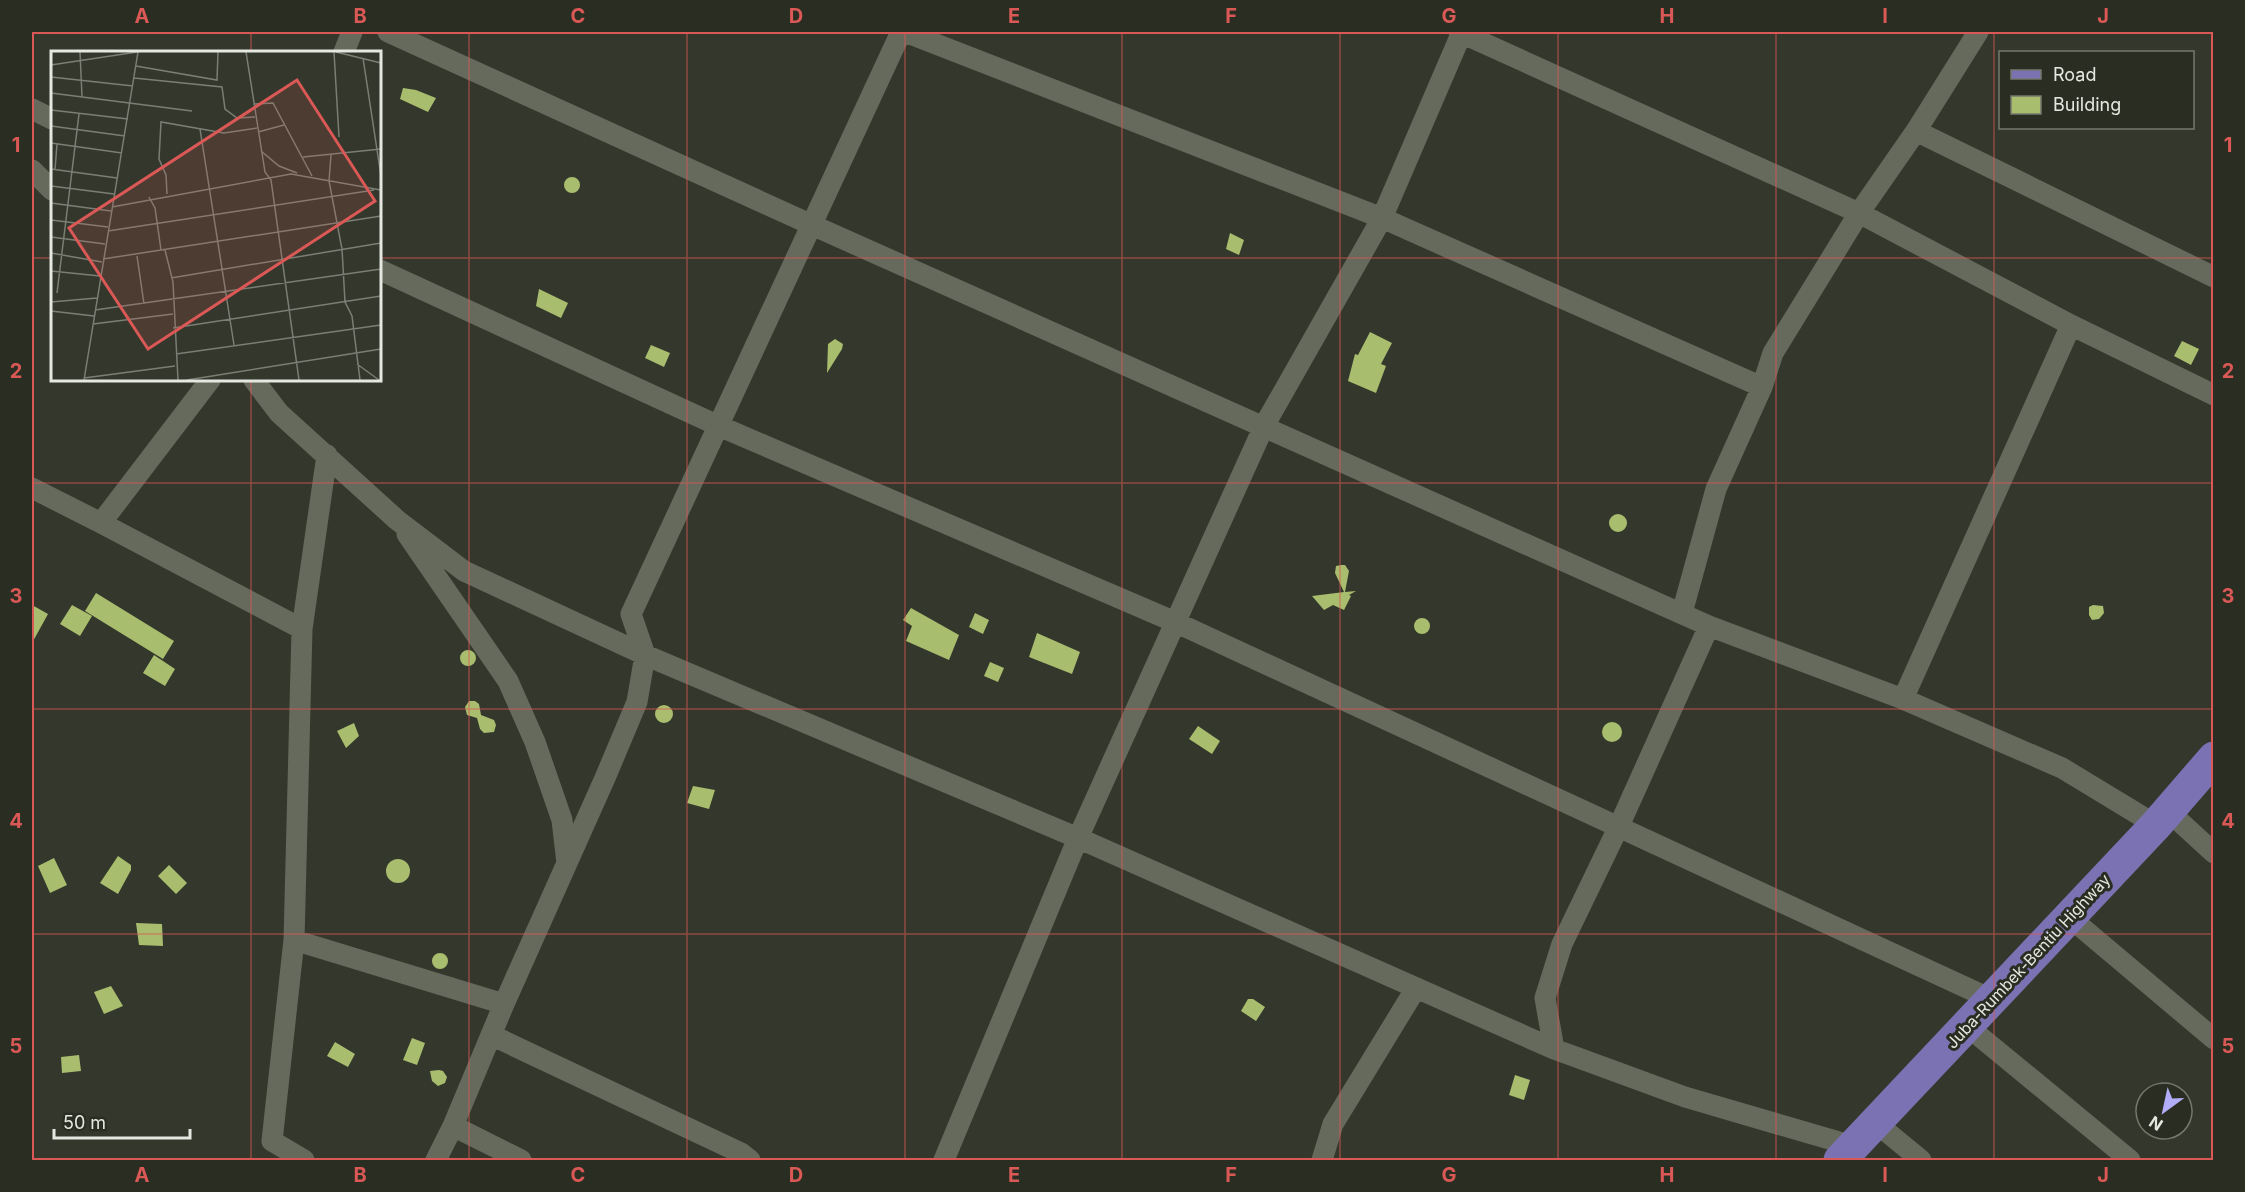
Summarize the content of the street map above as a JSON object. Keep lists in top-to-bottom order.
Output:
{
  "streets": {
    "main road": ["Juba-Rumbek-Bentiu Highway"]
  },
  "legend": ["Road", "Building"],
  "scale_bar": "50 m",
  "north": "bottom left",
  "grid": {
    "columns": [
      "A",
      "B",
      "C",
      "D",
      "E",
      "F",
      "G",
      "H",
      "I",
      "J"
    ],
    "rows": [
      "1",
      "2",
      "3",
      "4",
      "5"
    ]
  }
}
